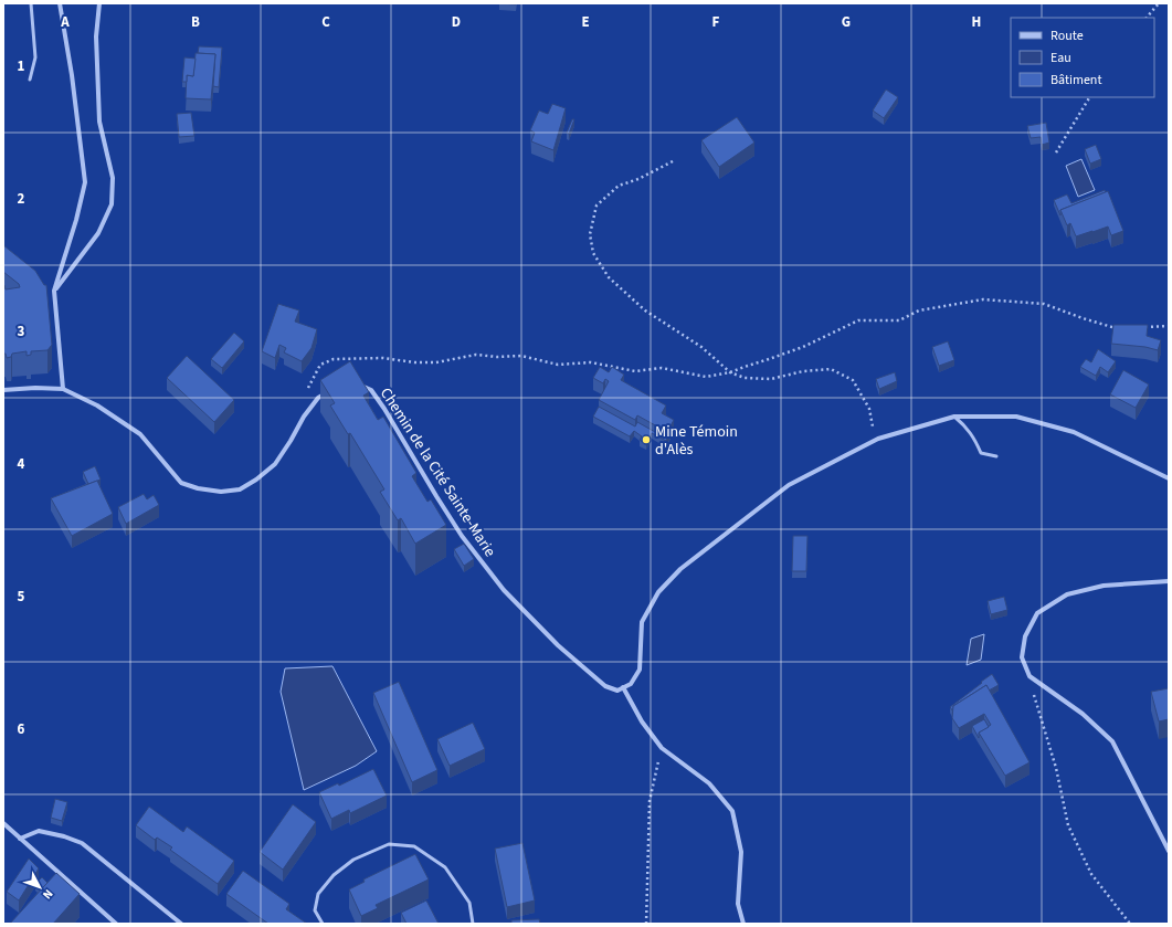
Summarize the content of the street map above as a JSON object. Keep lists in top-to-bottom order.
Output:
{
  "streets": {
    "street": ["Chemin de la Cité Sainte-Marie"]
  },
  "places": ["Mine Témoin d'Alès"],
  "legend": ["Route", "Eau", "Bâtiment"],
  "north": "bottom right",
  "grid": {
    "columns": [
      "A",
      "B",
      "C",
      "D",
      "E",
      "F",
      "G",
      "H"
    ],
    "rows": [
      "1",
      "2",
      "3",
      "4",
      "5",
      "6"
    ]
  }
}
